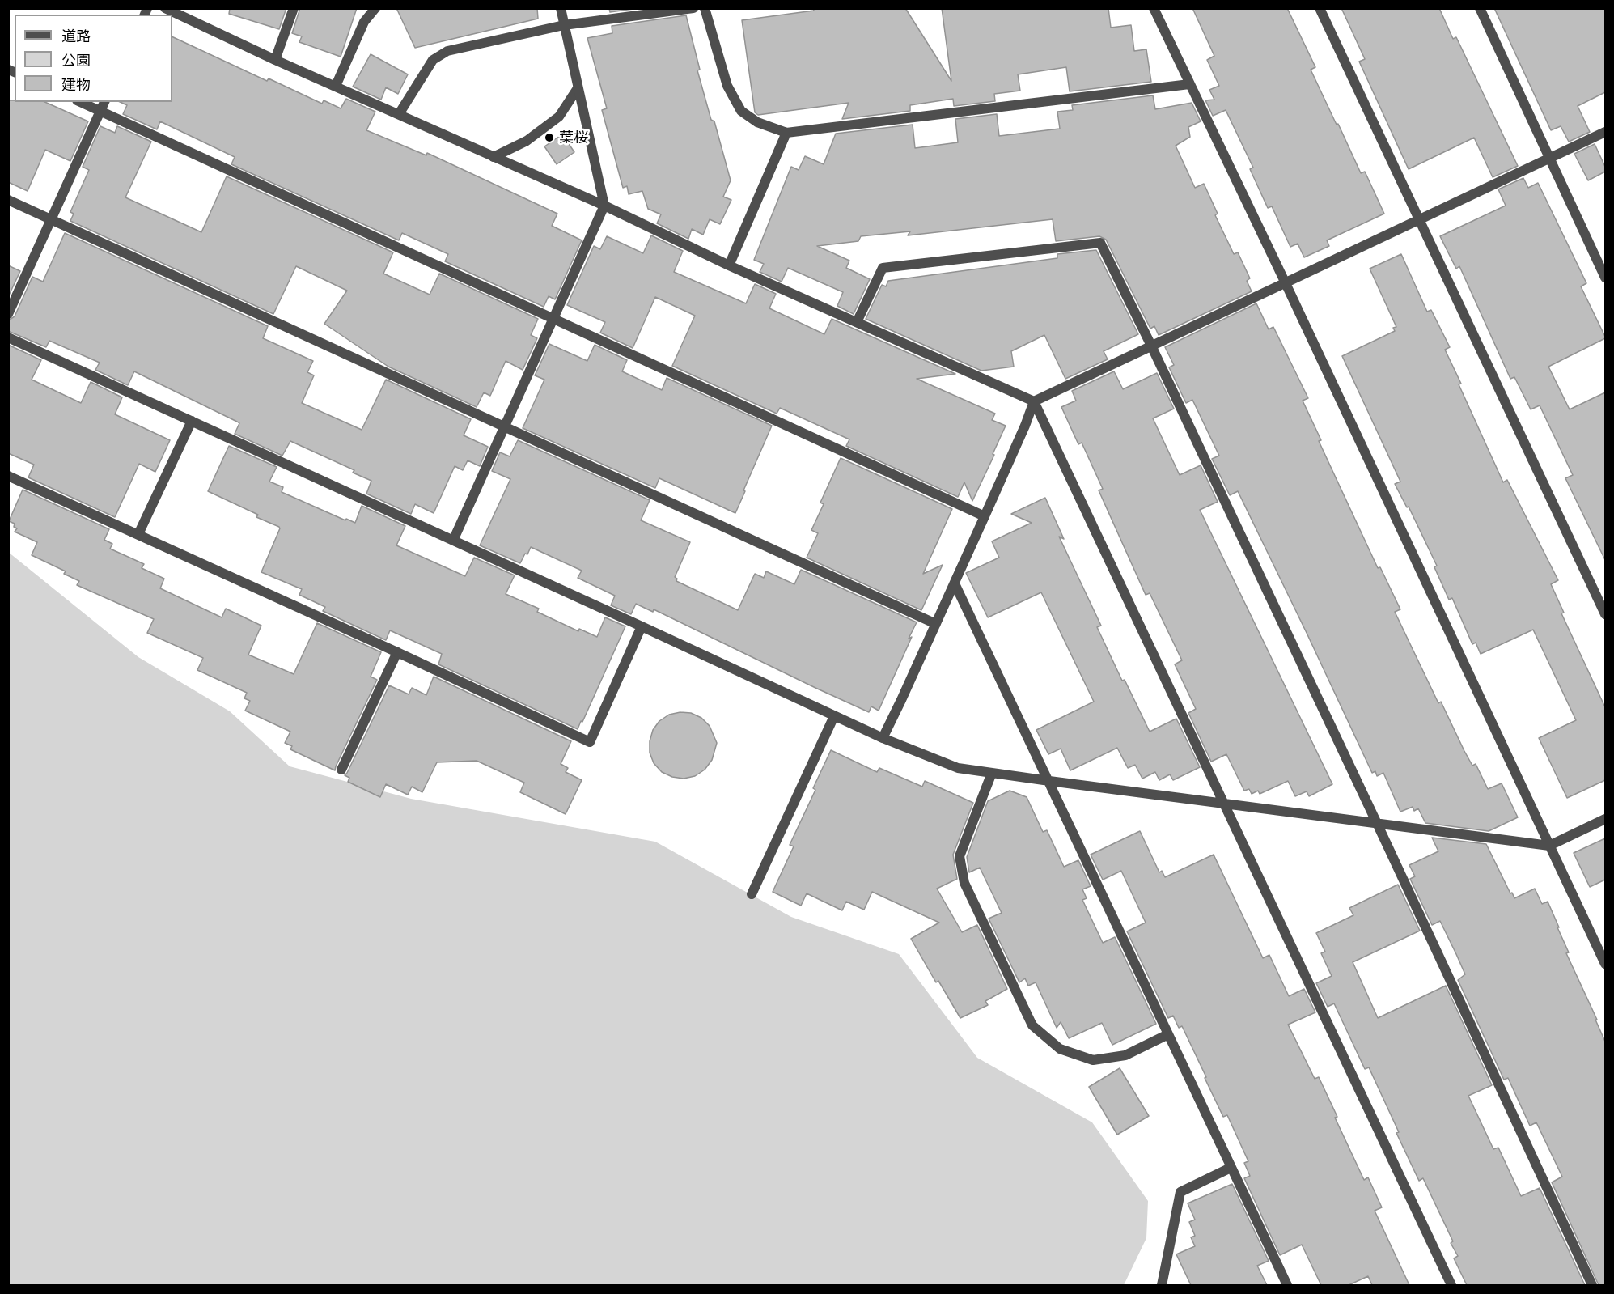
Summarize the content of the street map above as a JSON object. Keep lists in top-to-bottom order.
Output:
{
  "places": ["葉桜"],
  "legend": ["道路", "公園", "建物"]
}
